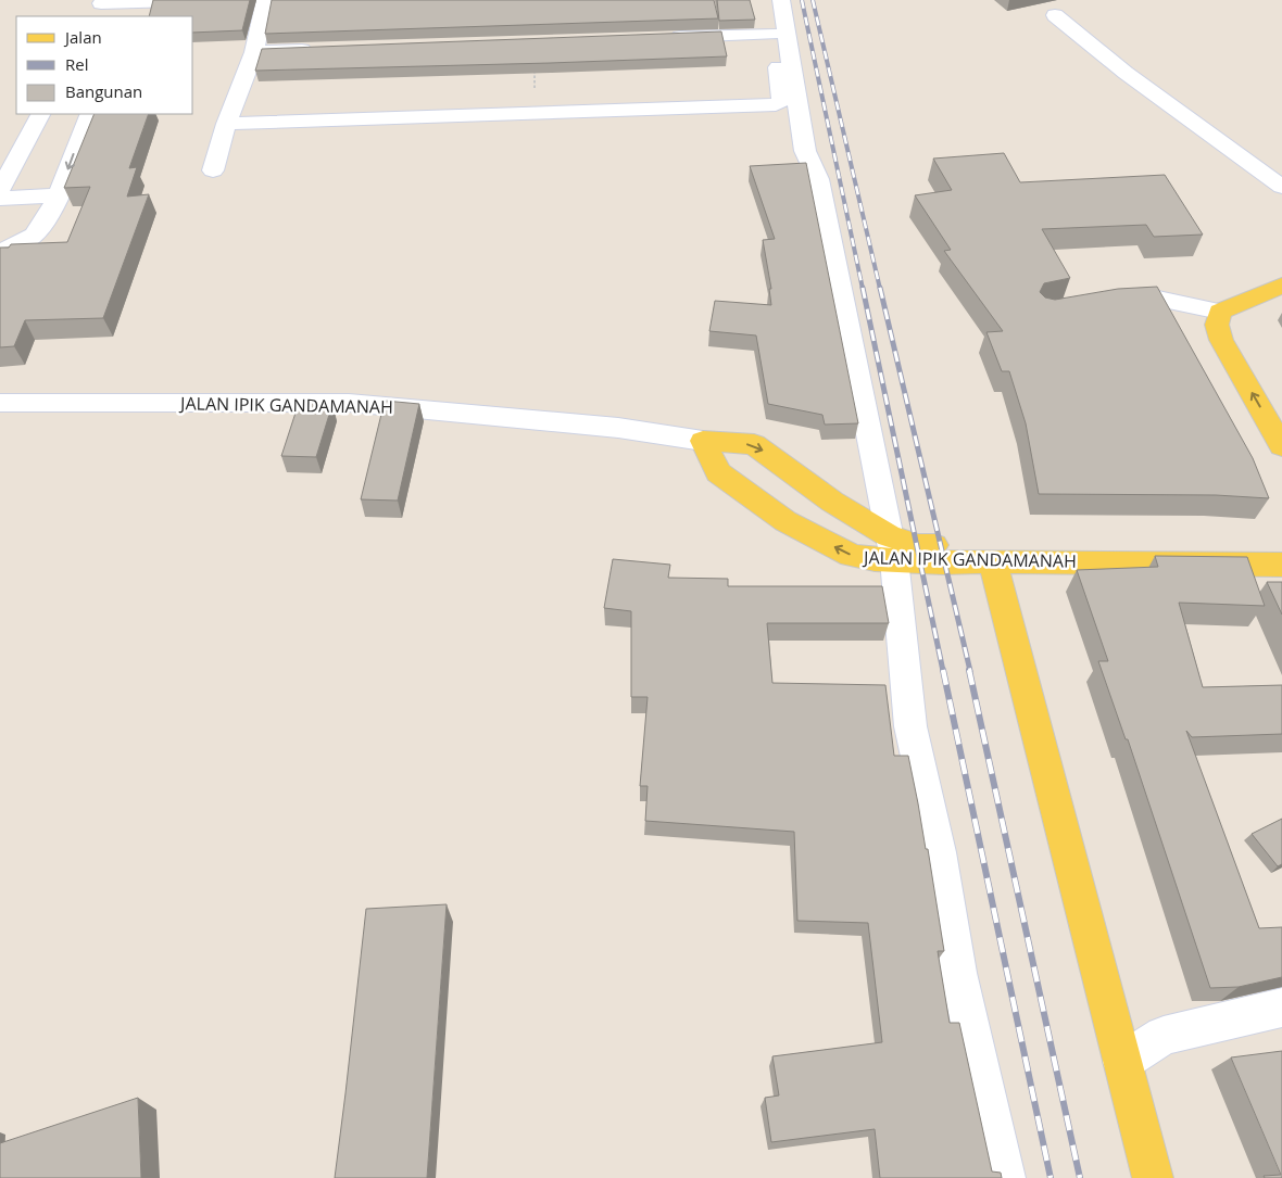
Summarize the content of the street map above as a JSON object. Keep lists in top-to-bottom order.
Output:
{
  "streets": {
    "main road": ["JALAN IPIK GANDAMANAH"]
  },
  "legend": ["Jalan", "Rel", "Bangunan"]
}
